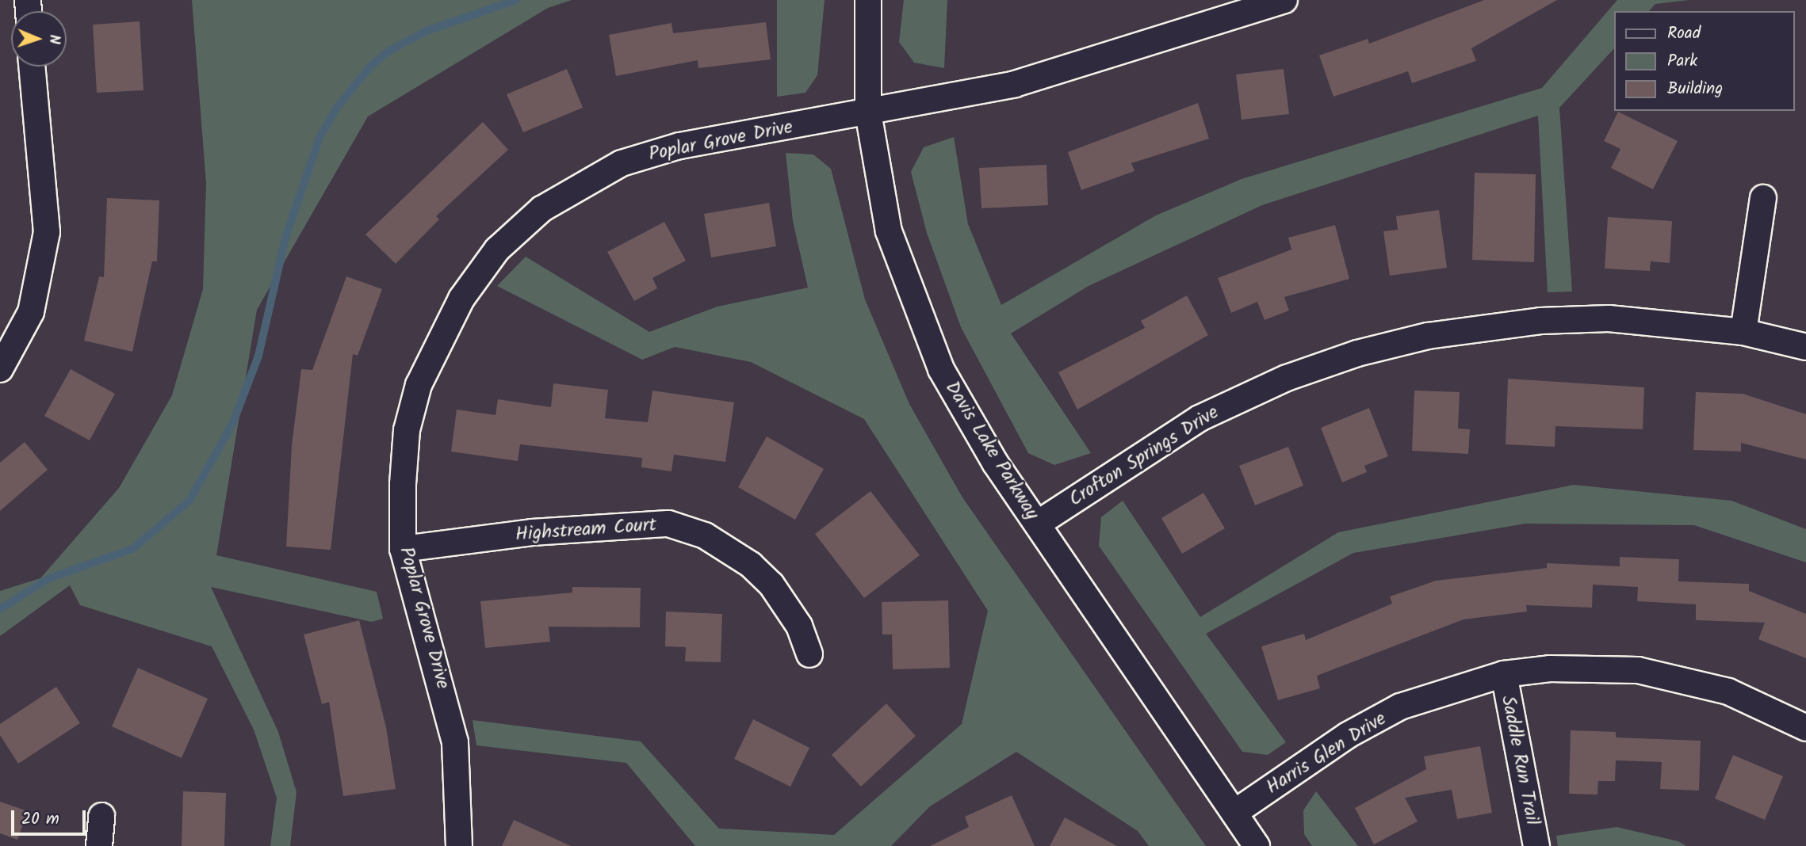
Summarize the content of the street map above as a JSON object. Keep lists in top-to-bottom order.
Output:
{
  "streets": {
    "street": [
      "Poplar Grove Drive",
      "Davis Lake Parkway",
      "Crofton Springs Drive",
      "Highstream Court",
      "Harris Glen Drive",
      "Saddle Run Trail"
    ]
  },
  "crossings": [
    ["Poplar Grove Drive", "Davis Lake Parkway"],
    ["Poplar Grove Drive", "Highstream Court"],
    ["Davis Lake Parkway", "Crofton Springs Drive"],
    ["Davis Lake Parkway", "Harris Glen Drive"],
    ["Harris Glen Drive", "Saddle Run Trail"]
  ],
  "legend": ["Road", "Park", "Building"],
  "scale_bar": "20 m",
  "north": "right"
}
